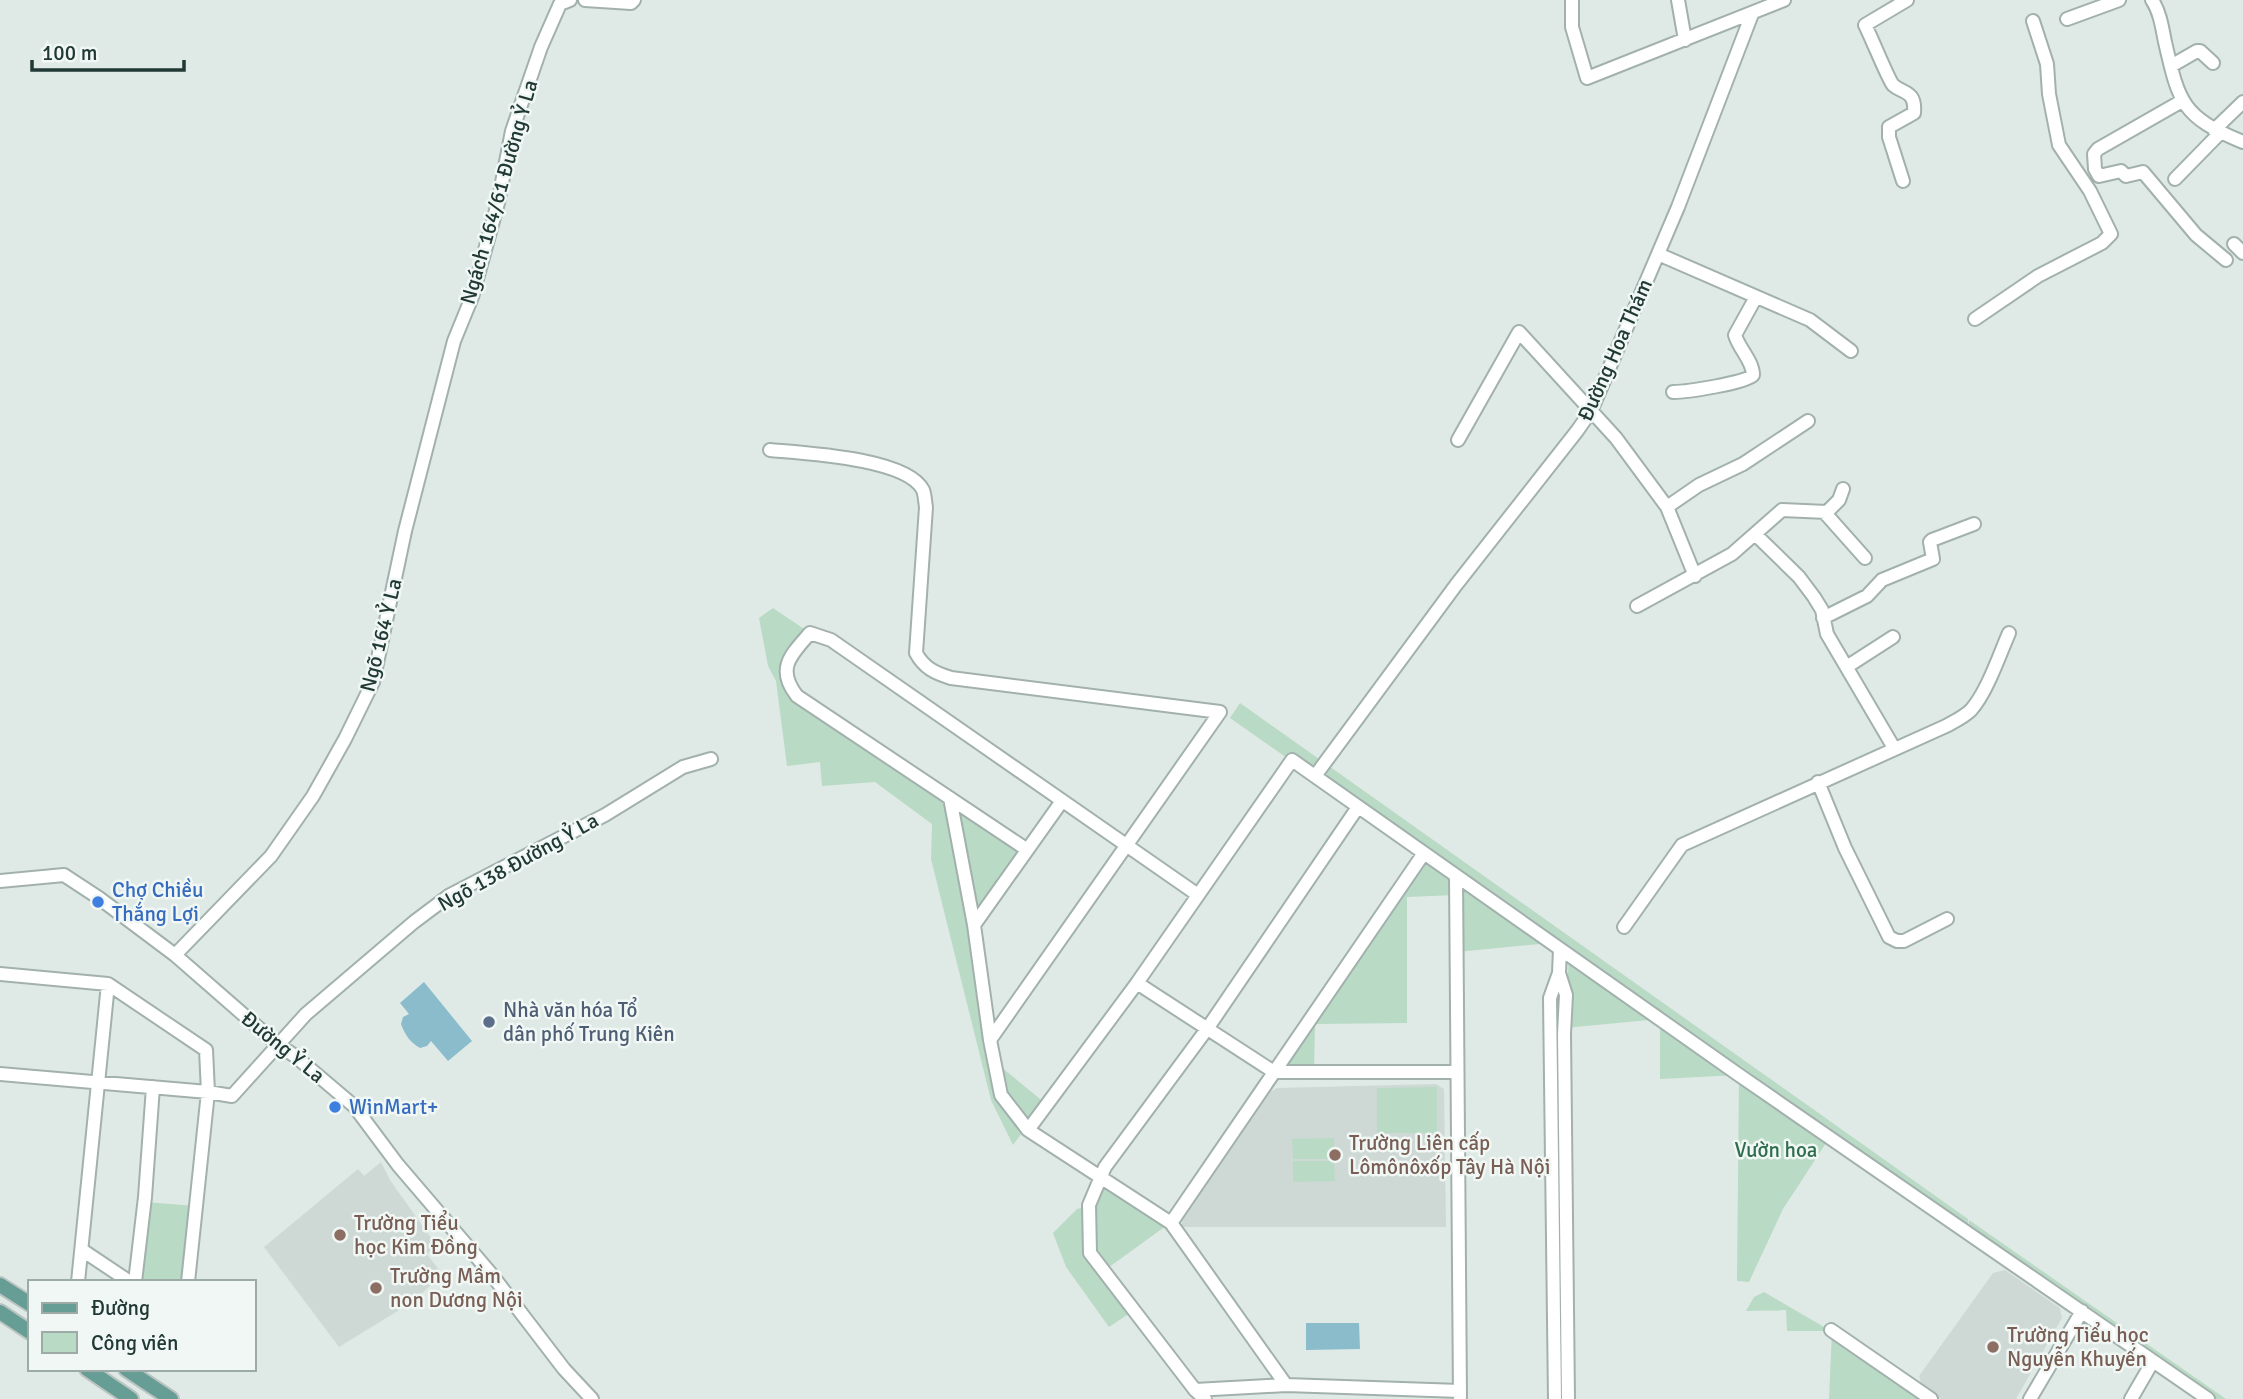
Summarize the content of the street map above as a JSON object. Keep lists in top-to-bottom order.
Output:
{
  "streets": {
    "street": [
      "Ngách 164/61 Đường Ỷ La",
      "Đường Hoa Thám",
      "Ngõ 164 Ỷ La",
      "Ngõ 138 Đường Ỷ La",
      "Đường Ỷ La"
    ]
  },
  "crossings": [
    ["Ngách 164/61 Đường Ỷ La", "Ngõ 164 Ỷ La"],
    ["Ngõ 164 Ỷ La", "Đường Ỷ La"],
    ["Ngõ 138 Đường Ỷ La", "Đường Ỷ La"]
  ],
  "parks": ["Vườn hoa"],
  "places": [
    "Chợ Chiều Thắng Lợi",
    "Nhà văn hóa Tổ dân phố Trung Kiên",
    "WinMart+",
    "Trường Liên cấp Lômônôxốp Tây Hà Nội",
    "Trường Tiểu học Kim Đồng",
    "Trường Mầm non Dương Nội",
    "Trường Tiểu học Nguyễn Khuyến"
  ],
  "legend": ["Đường", "Công viên"],
  "scale_bar": "100 m"
}
